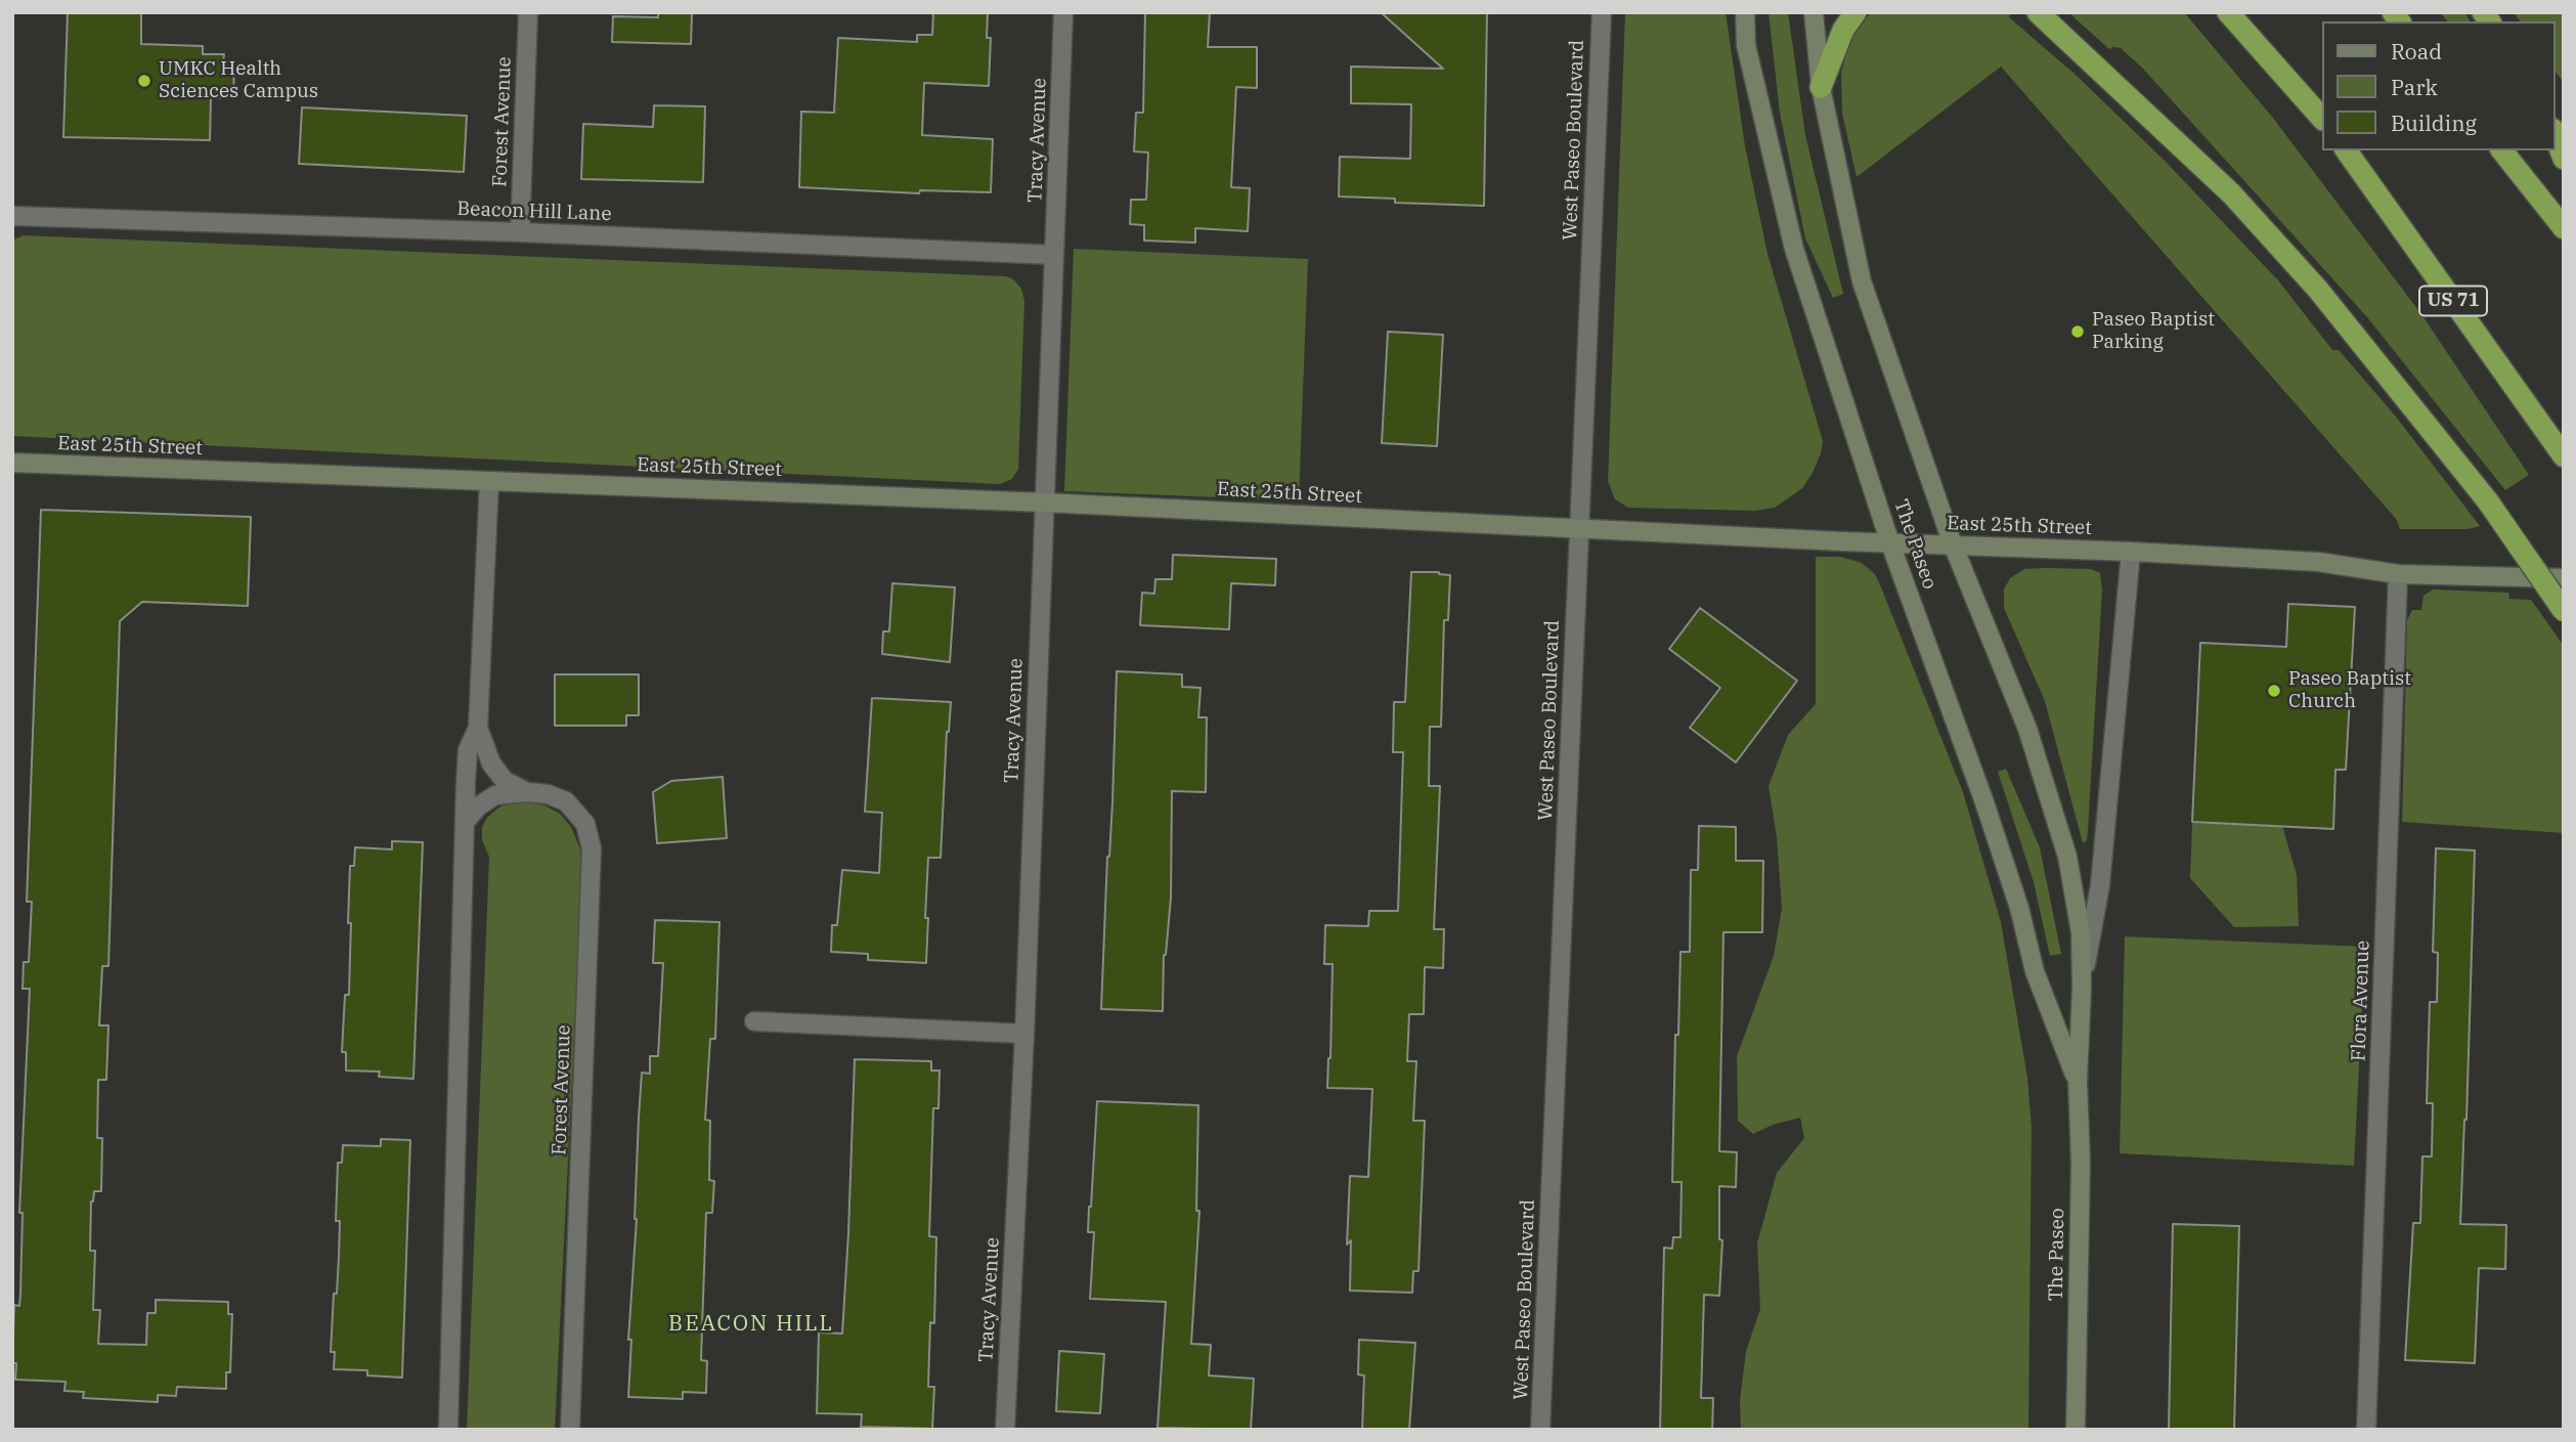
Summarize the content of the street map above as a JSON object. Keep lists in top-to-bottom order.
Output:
{
  "streets": {
    "highway": ["US 71"],
    "main road": ["East 25th Street", "The Paseo"],
    "street": [
      "Forest Avenue",
      "Tracy Avenue",
      "West Paseo Boulevard",
      "Beacon Hill Lane",
      "Flora Avenue"
    ]
  },
  "crossings": [
    ["Forest Avenue", "Beacon Hill Lane"],
    ["Forest Avenue", "East 25th Street"],
    ["Tracy Avenue", "Beacon Hill Lane"],
    ["Tracy Avenue", "East 25th Street"],
    ["West Paseo Boulevard", "East 25th Street"],
    ["East 25th Street", "The Paseo"],
    ["East 25th Street", "Flora Avenue"]
  ],
  "districts": ["BEACON HILL"],
  "places": ["UMKC Health Sciences Campus", "Paseo Baptist Parking", "Paseo Baptist Church"],
  "legend": ["Road", "Park", "Building"]
}
